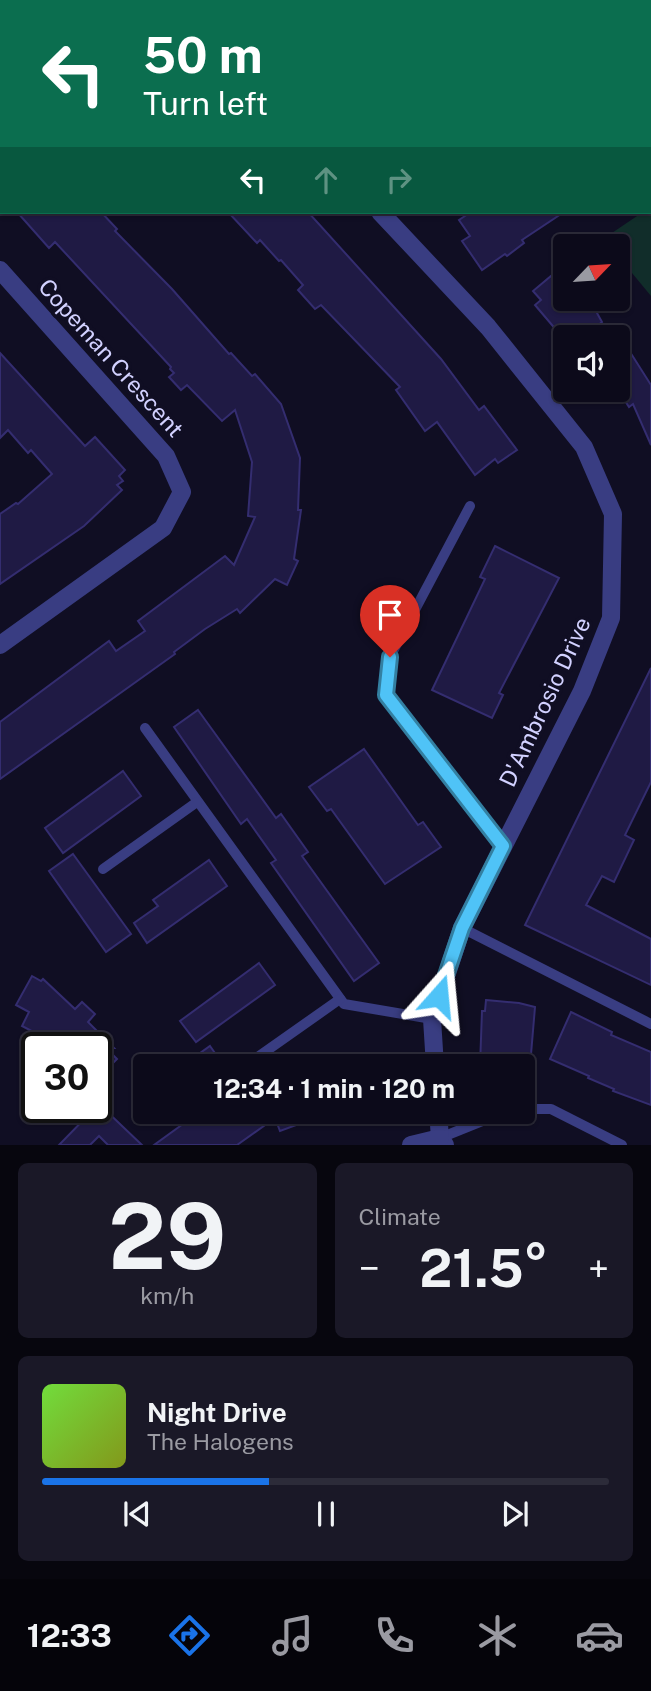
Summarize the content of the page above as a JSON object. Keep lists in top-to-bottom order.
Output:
{
  "streets": {
    "street": ["Copeman Crescent", "D'Ambrosio Drive"]
  },
  "north": "top right",
  "page": {
    "turn": ["50 m", "Turn left"],
    "limit": "30",
    "trip": "12:34 · 1 min · 120 m",
    "tile": [
      ["29", "km/h"],
      "Climate"
    ],
    "heat": ["−", "21.5°", "+"],
    "song": ["Night Drive", "The Halogens"],
    "tabs": "12:33"
  }
}
